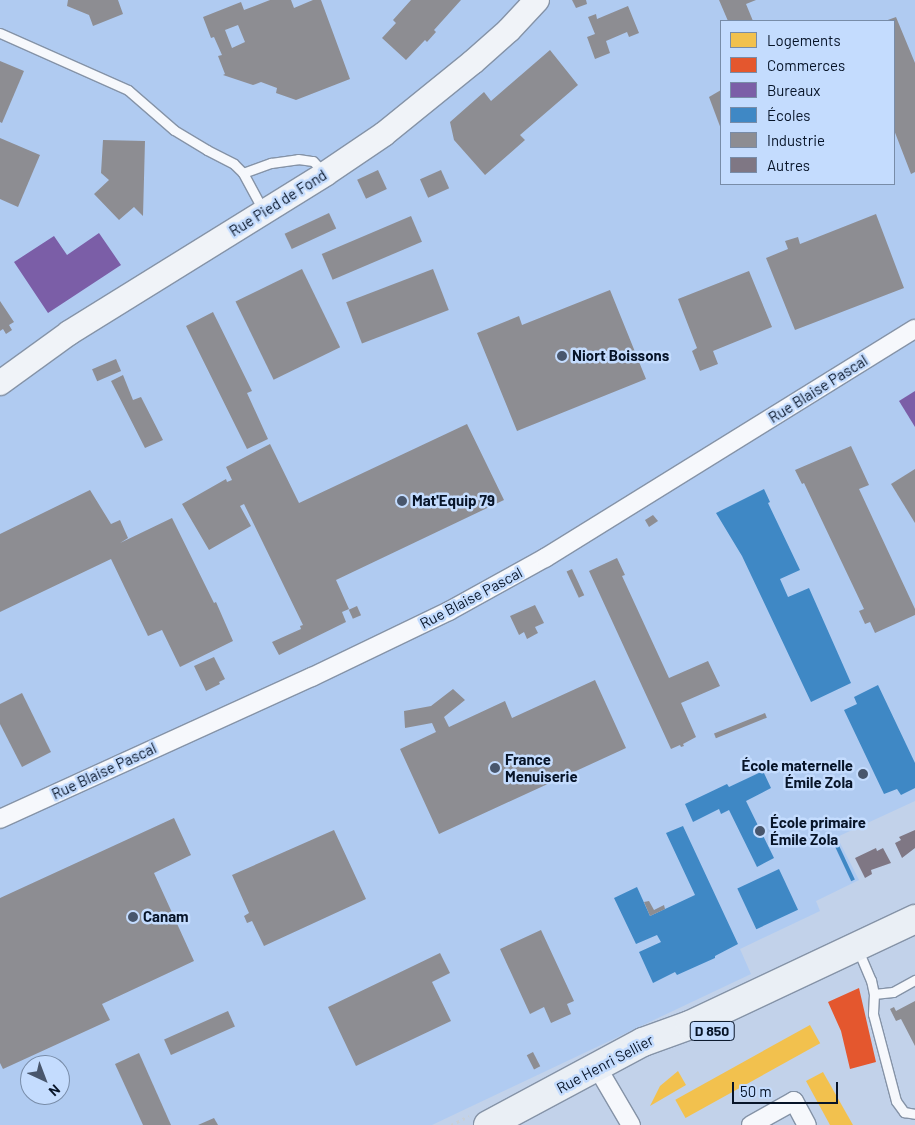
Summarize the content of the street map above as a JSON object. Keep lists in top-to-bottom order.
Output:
{
  "streets": {
    "main road": ["Rue Pied de Fond", "D 850", "Rue Henri Sellier"],
    "street": ["Rue Blaise Pascal"]
  },
  "places": [
    "Niort Boissons",
    "Mat'Equip 79",
    "France Menuiserie",
    "École maternelle Émile Zola",
    "École primaire Émile Zola",
    "Canam"
  ],
  "legend": [
    "Logements",
    "Commerces",
    "Bureaux",
    "Écoles",
    "Industrie",
    "Autres"
  ],
  "scale_bar": "50 m",
  "north": "bottom right"
}
